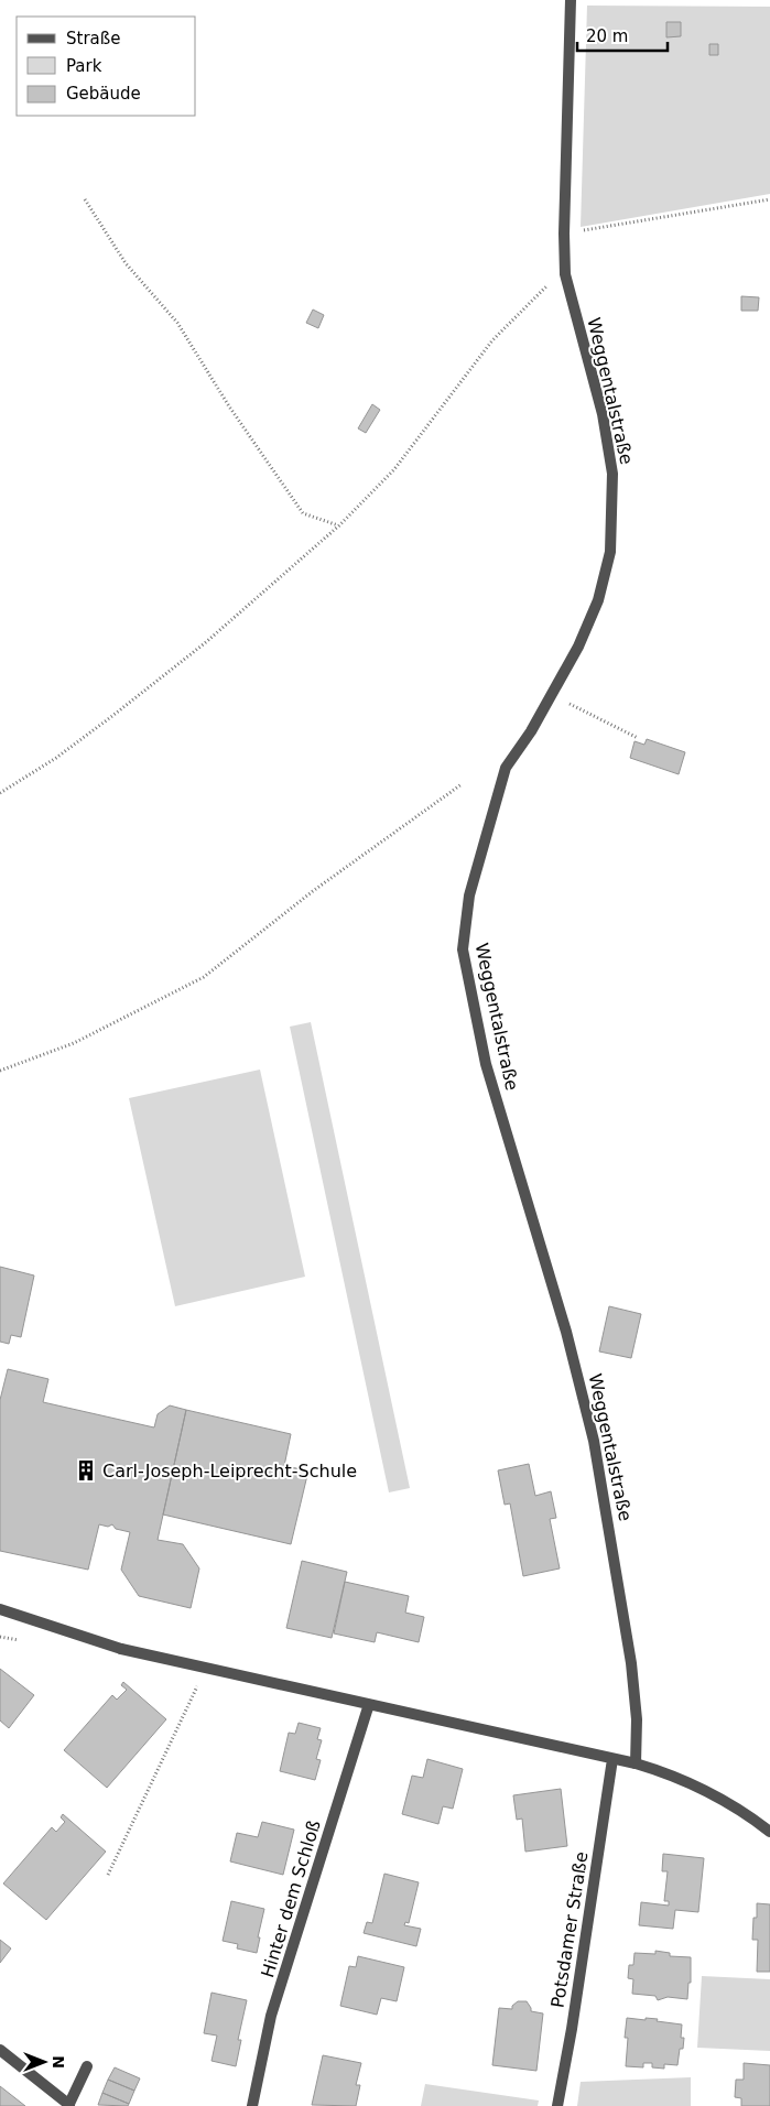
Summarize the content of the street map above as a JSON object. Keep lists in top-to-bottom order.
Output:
{
  "streets": {
    "street": ["Weggentalstraße", "Hinter dem Schloß", "Potsdamer Straße"]
  },
  "places": {
    "building": ["Carl-Joseph-Leiprecht-Schule"]
  },
  "legend": ["Straße", "Park", "Gebäude"],
  "scale_bar": "20 m",
  "north": "right"
}
